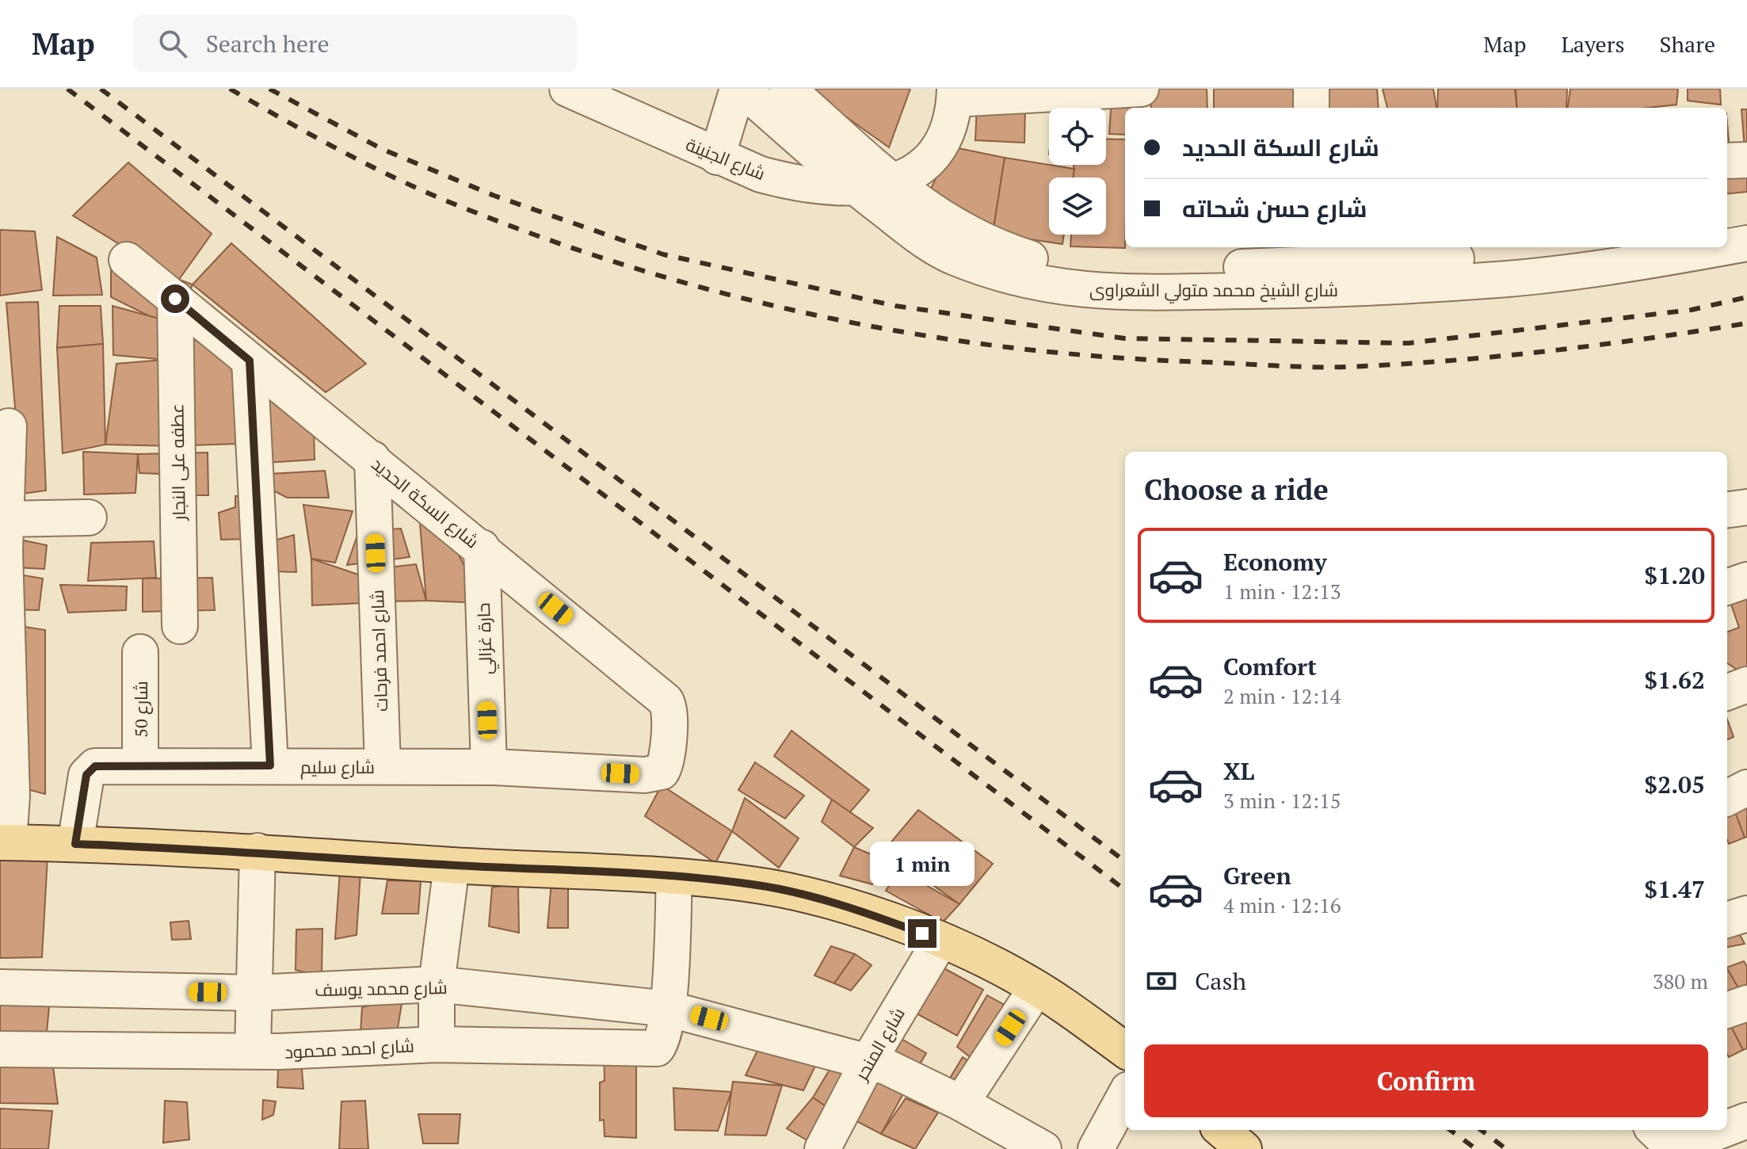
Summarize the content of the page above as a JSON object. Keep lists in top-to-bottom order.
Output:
{
  "streets": {
    "street": [
      "شارع الجنينة",
      "شارع الشيخ محمد متولي الشعراوى",
      "عطفه على النجار",
      "شارع السكة الحديد",
      "حارة غزالي",
      "شارع احمد فرحات",
      "شارع 50",
      "شارع سليم",
      "شارع محمد يوسف",
      "شارع المنحر",
      "شارع احمد محمود"
    ]
  },
  "crossings": [
    ["شارع الجنينة", "شارع الشيخ محمد متولي الشعراوى"],
    ["عطفه على النجار", "شارع السكة الحديد"],
    ["شارع السكة الحديد", "حارة غزالي"],
    ["شارع السكة الحديد", "شارع احمد فرحات"],
    ["شارع السكة الحديد", "شارع سليم"],
    ["حارة غزالي", "شارع سليم"],
    ["شارع احمد فرحات", "شارع سليم"],
    ["شارع 50", "شارع سليم"],
    ["شارع محمد يوسف", "شارع المنحر"],
    ["شارع محمد يوسف", "شارع احمد محمود"]
  ],
  "page": {
    "header": "Map",
    "search": "Search here",
    "nav": ["Map", "Layers", "Share"],
    "banner": ["شارع السكة الحديد", "شارع حسن شحاته"],
    "heading": "Choose a ride",
    "list": [
      {
        "name": "Economy",
        "note": "1 min · 12:13",
        "value": "$1.20"
      },
      {
        "name": "Comfort",
        "note": "2 min · 12:14",
        "value": "$1.62"
      },
      {
        "name": "XL",
        "note": "3 min · 12:15",
        "value": "$2.05"
      },
      {
        "name": "Green",
        "note": "4 min · 12:16",
        "value": "$1.47"
      }
    ],
    "bubble": "1 min",
    "pay": ["Cash", "380 m"],
    "buttons": "Confirm"
  }
}
